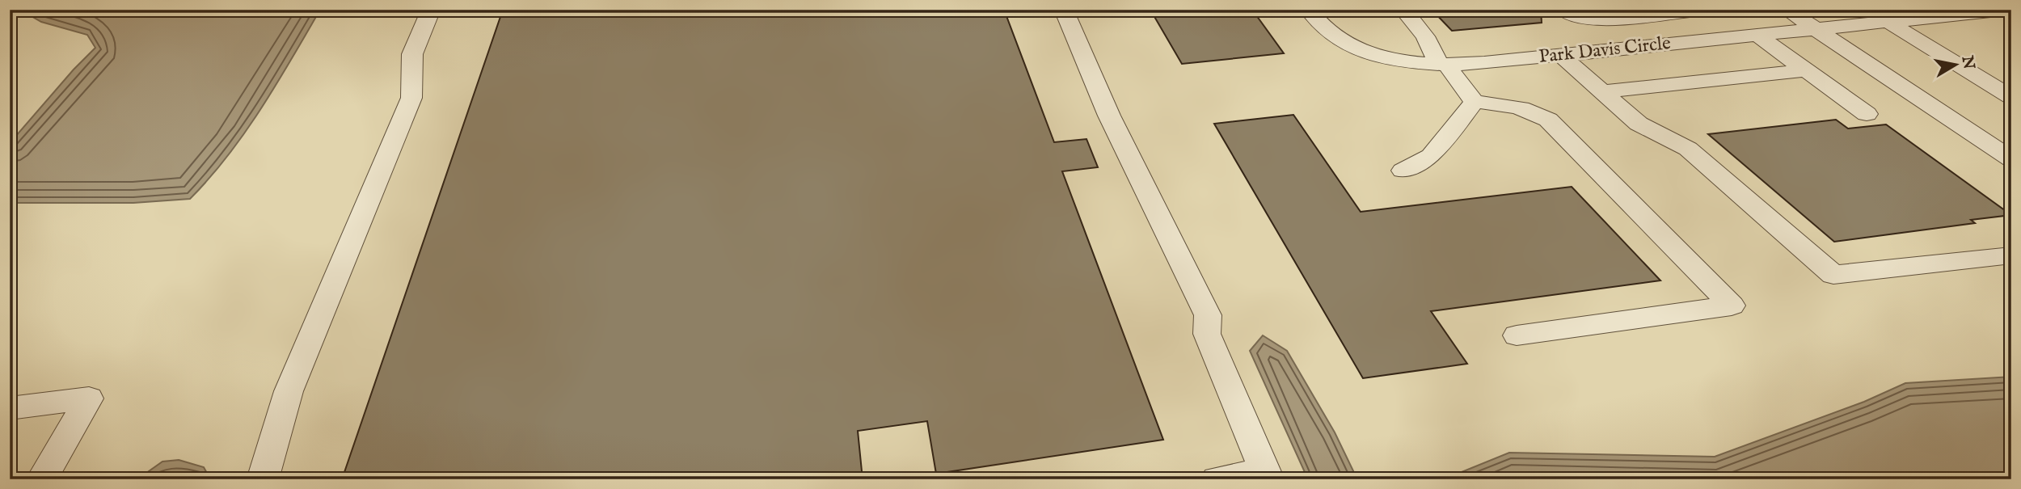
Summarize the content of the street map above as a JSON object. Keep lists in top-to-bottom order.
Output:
{
  "streets": {
    "street": ["Park Davis Circle"]
  },
  "north": "right"
}
